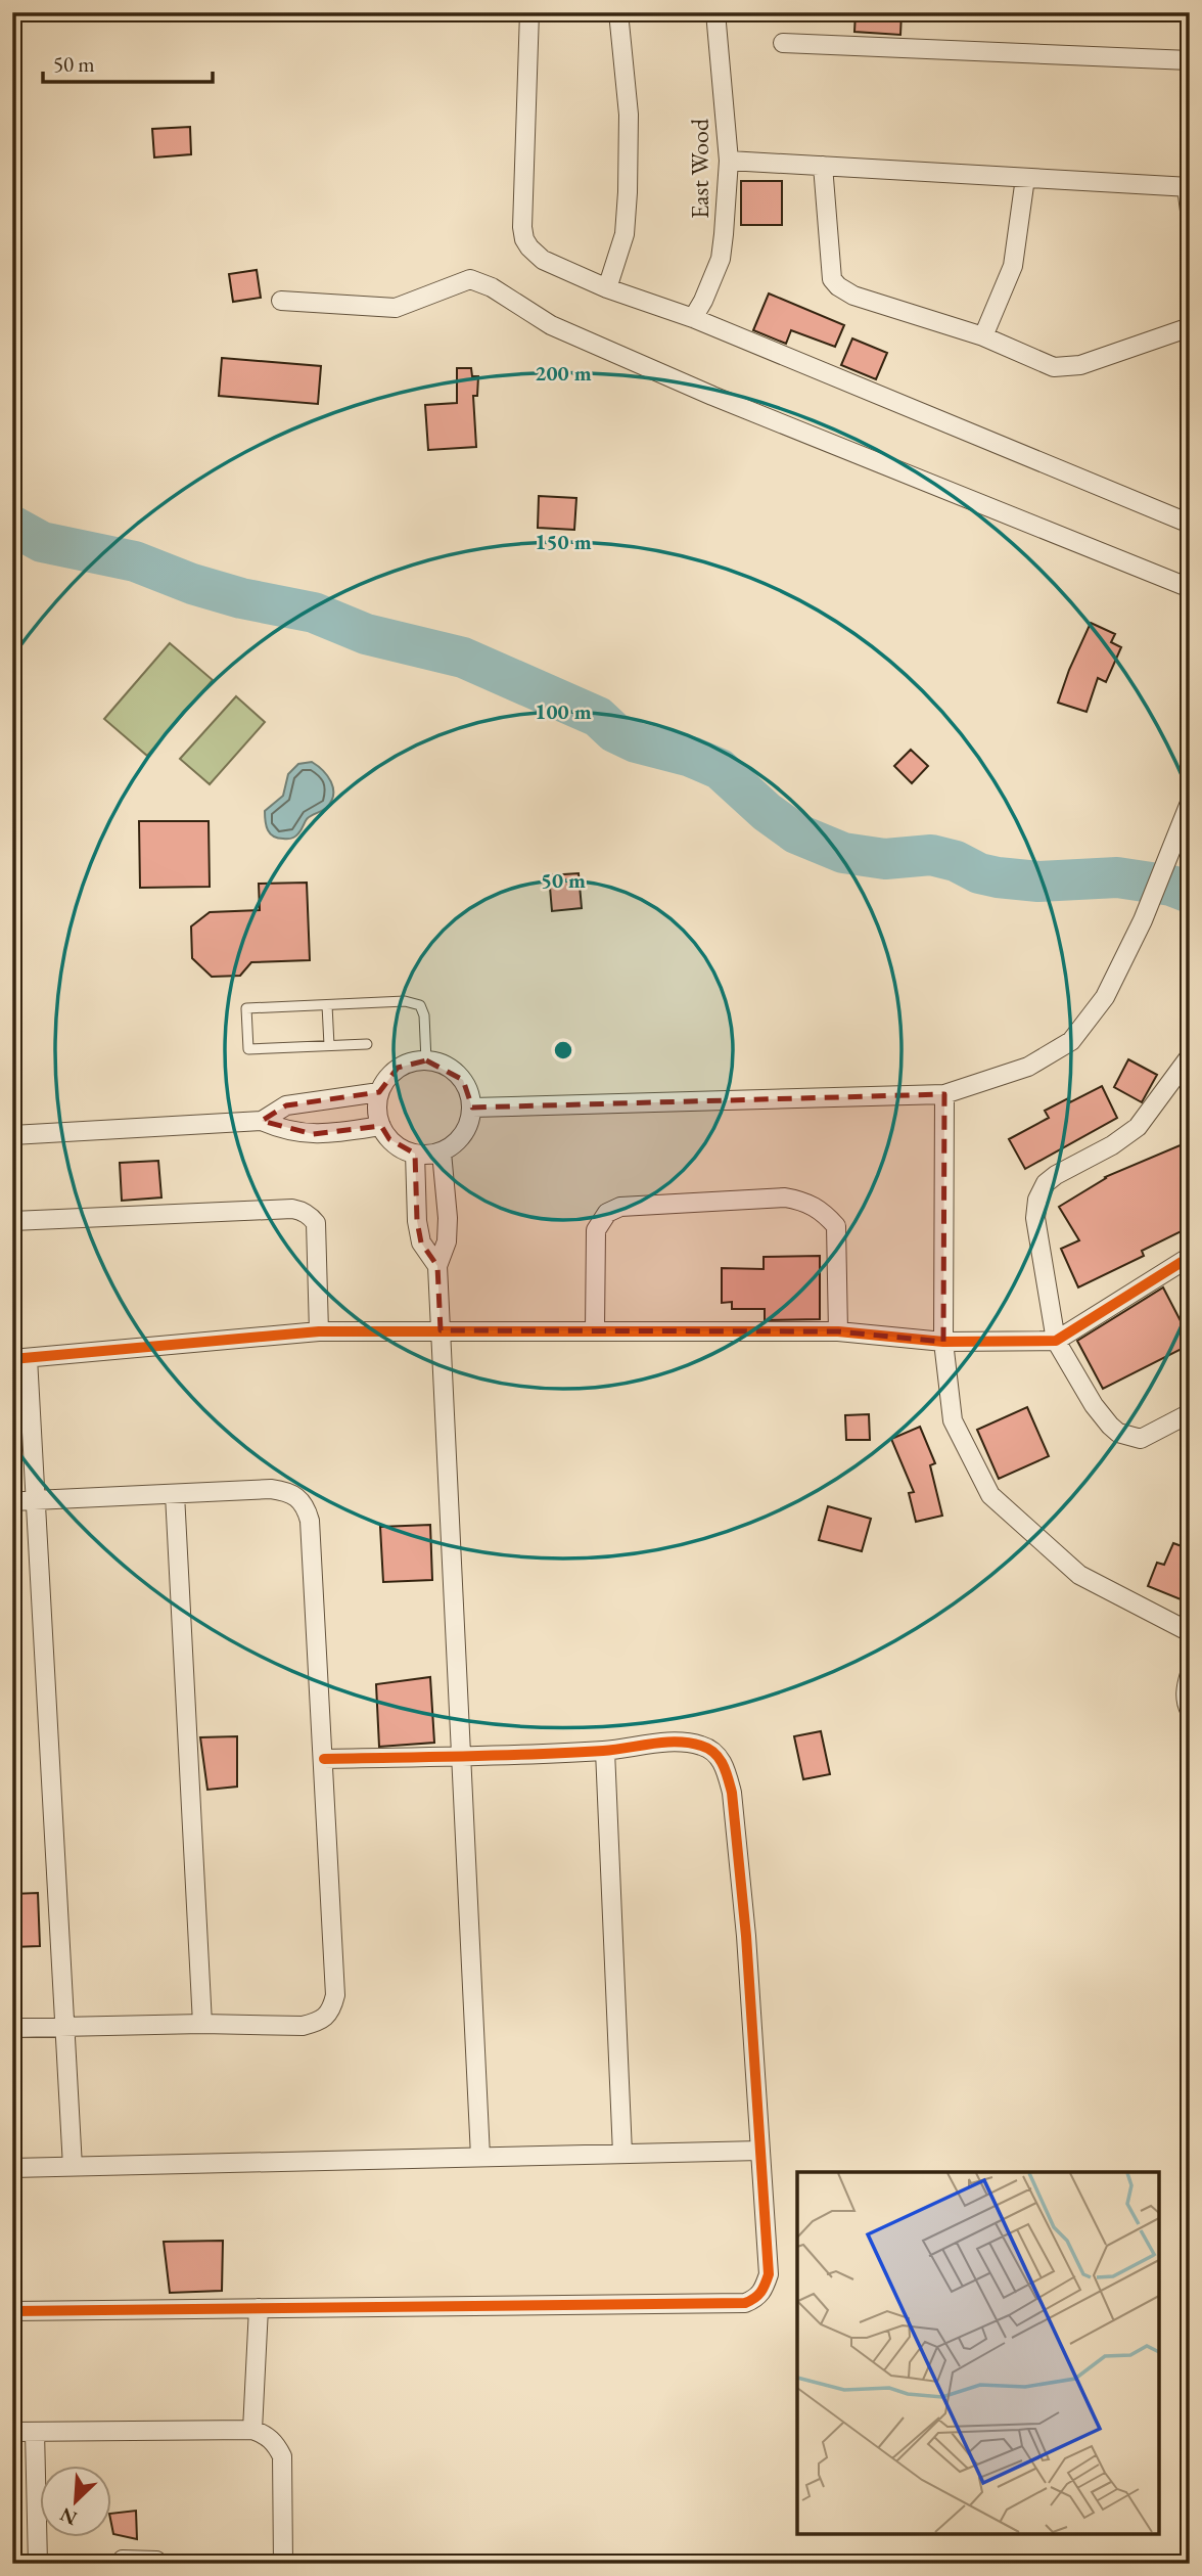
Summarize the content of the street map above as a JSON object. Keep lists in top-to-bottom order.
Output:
{
  "streets": {
    "street": ["East Wood"]
  },
  "scale_bar": "50 m",
  "north": "bottom left",
  "rings": [
    "200 m",
    "150 m",
    "100 m",
    "50 m"
  ]
}
